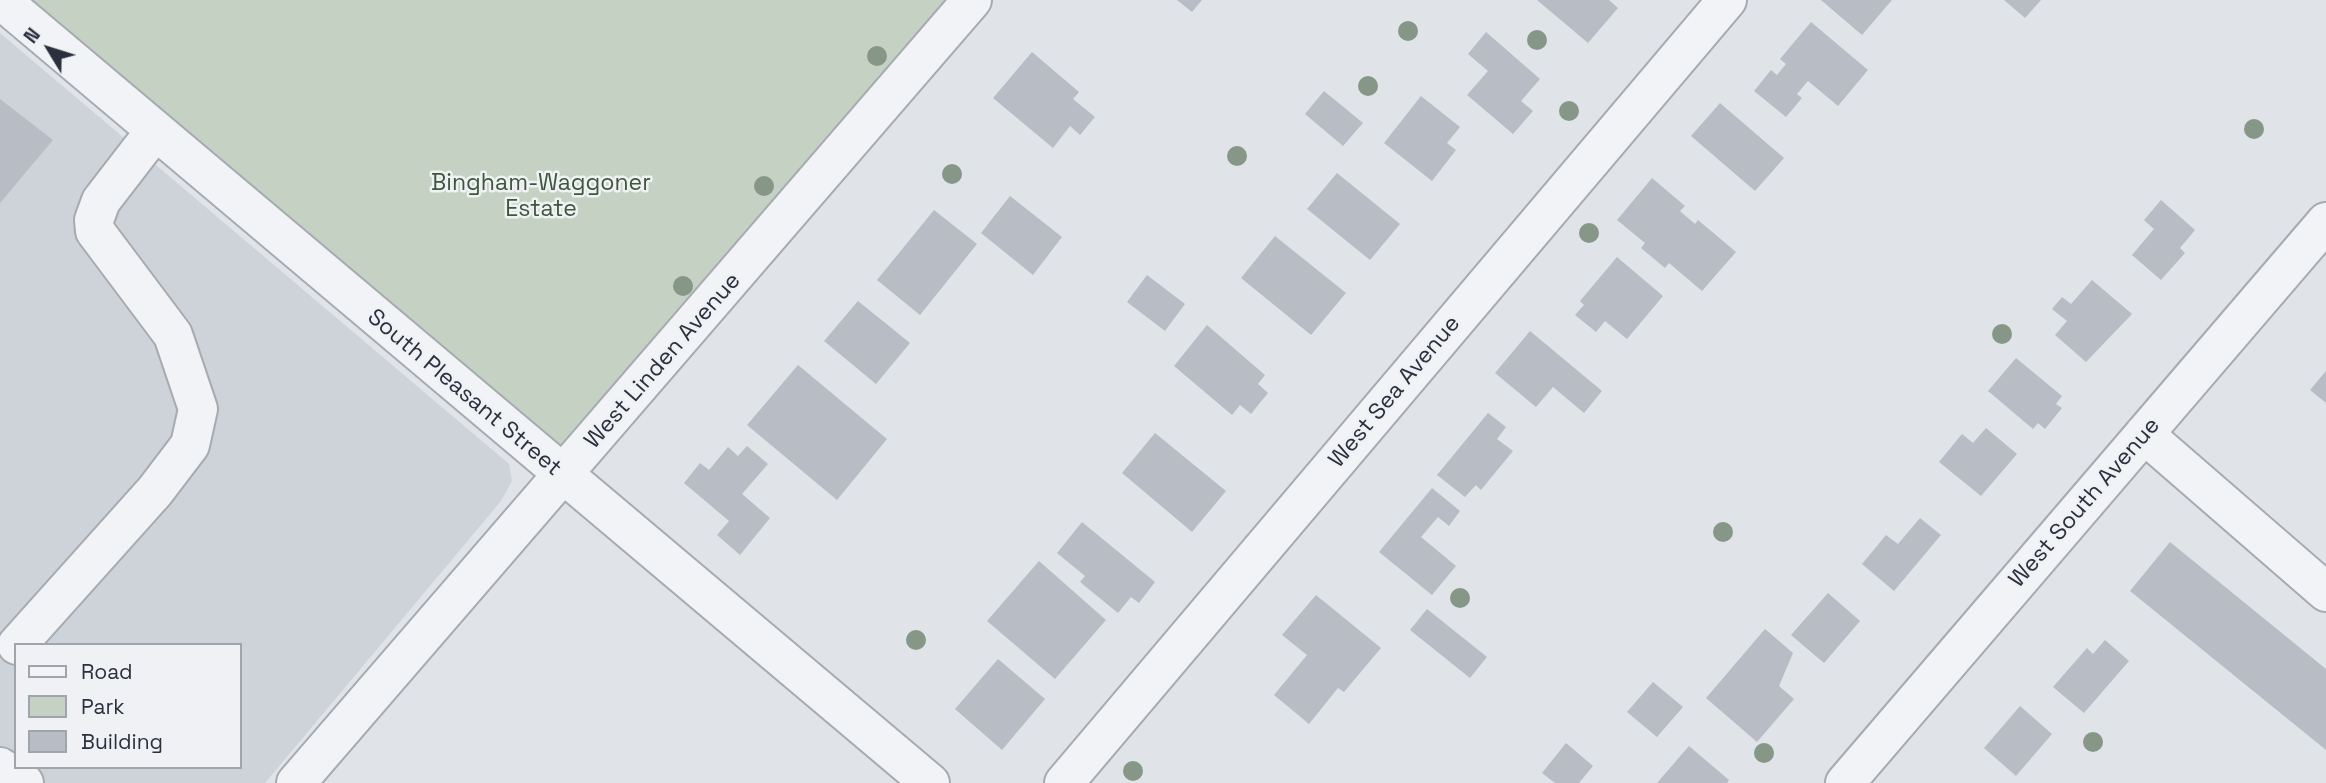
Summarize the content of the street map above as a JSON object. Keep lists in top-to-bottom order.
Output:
{
  "streets": {
    "street": [
      "West Linden Avenue",
      "West Sea Avenue",
      "South Pleasant Street",
      "West South Avenue"
    ]
  },
  "crossings": [
    ["West Linden Avenue", "South Pleasant Street"]
  ],
  "parks": ["Bingham-Waggoner Estate"],
  "legend": ["Road", "Park", "Building"],
  "north": "top left"
}
